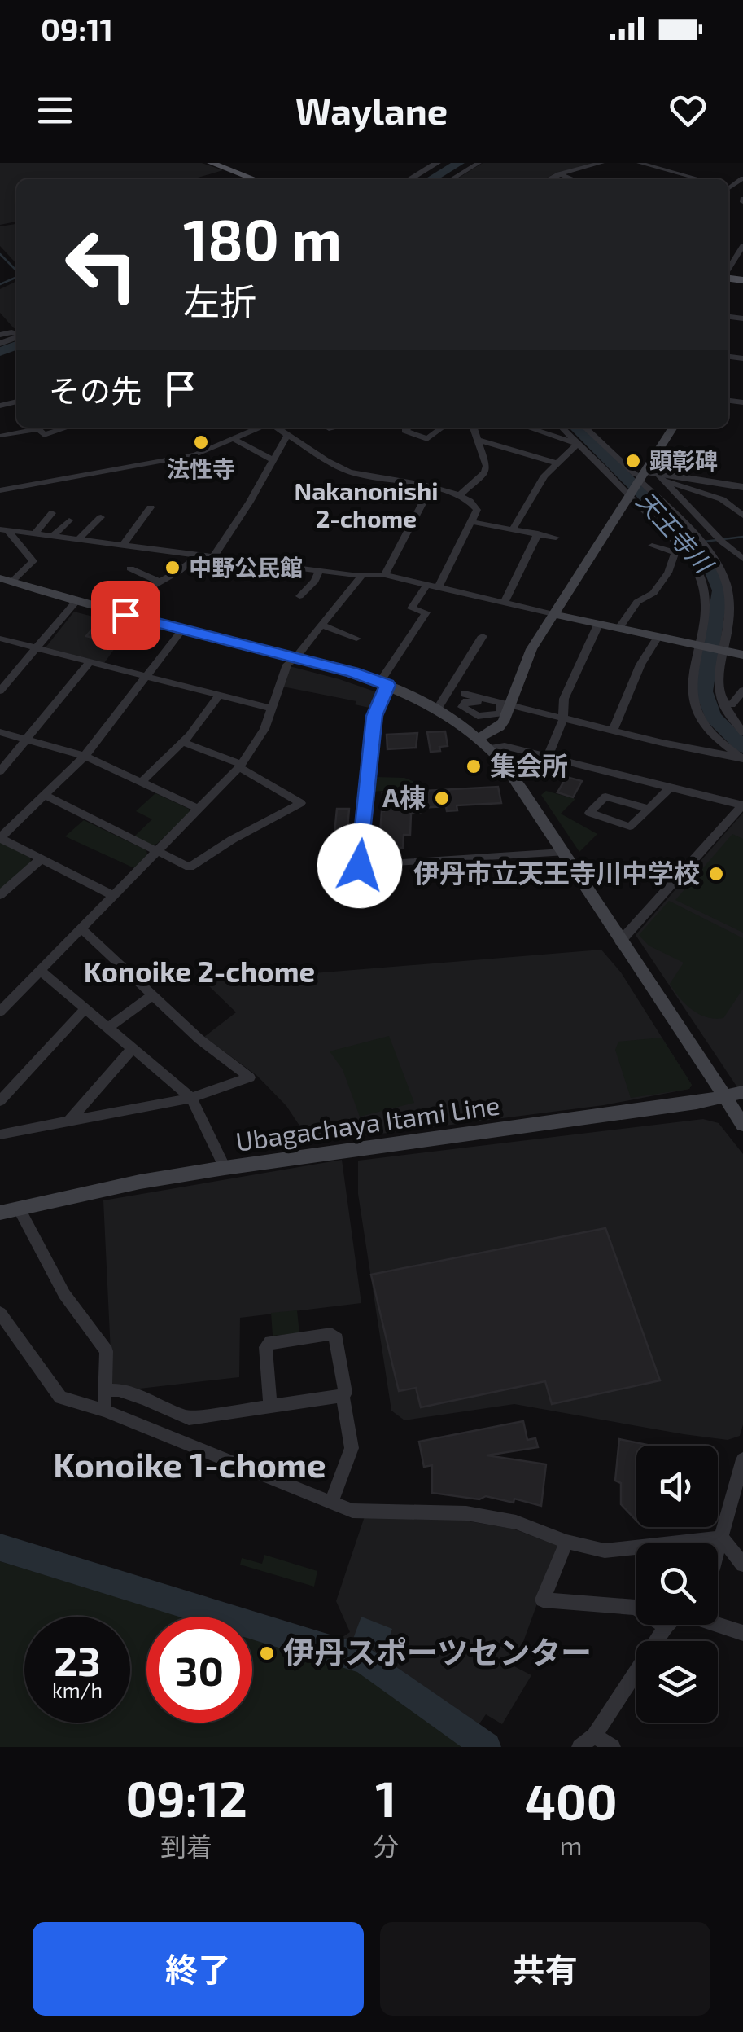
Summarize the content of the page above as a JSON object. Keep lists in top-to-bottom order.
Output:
{
  "streets": {
    "main road": ["Ubagachaya Itami Line"]
  },
  "districts": ["Nakanonishi 2-chome", "Konoike 2-chome", "Konoike 1-chome"],
  "water": ["天王寺川"],
  "places": [
    "法性寺",
    "顕彰碑",
    "中野公民館",
    "集会所",
    "A棟",
    "伊丹市立天王寺川中学校",
    "伊丹スポーツセンター"
  ],
  "page": {
    "status": "09:11",
    "header": "Waylane",
    "turn": ["180 m", "左折"],
    "then": "その先",
    "speed": "23 km/h",
    "limit": "30",
    "eta": [
      "09:12",
      "到着",
      "1",
      "分",
      "400",
      "m"
    ],
    "buttons": ["終了", "共有"]
  }
}
